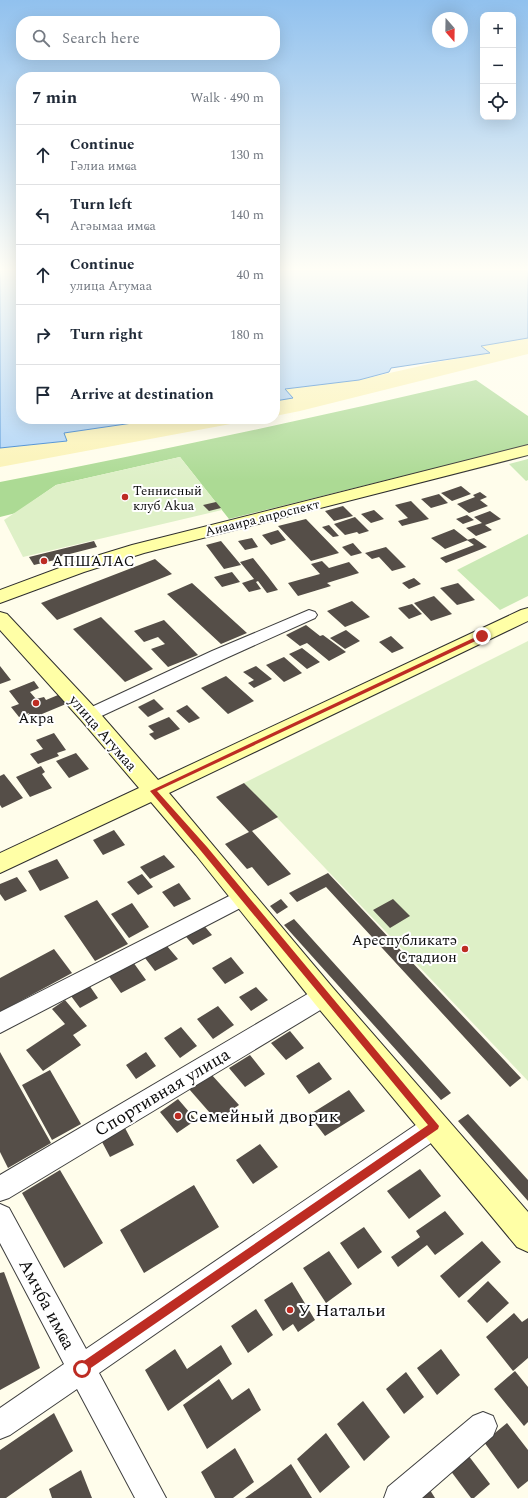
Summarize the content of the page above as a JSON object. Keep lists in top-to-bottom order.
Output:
{
  "streets": {
    "main road": ["Аиааира апроспект", "улица Агумаа"],
    "street": ["Спортивная улица", "Амҷба имҩа"]
  },
  "crossings": [
    ["улица Агумаа", "Спортивная улица"]
  ],
  "places": [
    "Теннисный клуб Akua",
    "АПШАЛАС",
    "Акра",
    "Ареспубликатә Стадион",
    "Семейный дворик",
    "У Натальи"
  ],
  "north": "bottom",
  "page": {
    "map_buttons": ["+", "−"],
    "search": "Search here",
    "heading": ["7 min", "Walk · 490 m"],
    "list": [
      ["Continue", "Гәлиа имҩа", "130 m"],
      ["Turn left", "Агәымаа имҩа", "140 m"],
      ["Continue", "улица Агумаа", "40 m"],
      ["Turn right", "180 m"],
      "Arrive at destination"
    ]
  }
}
